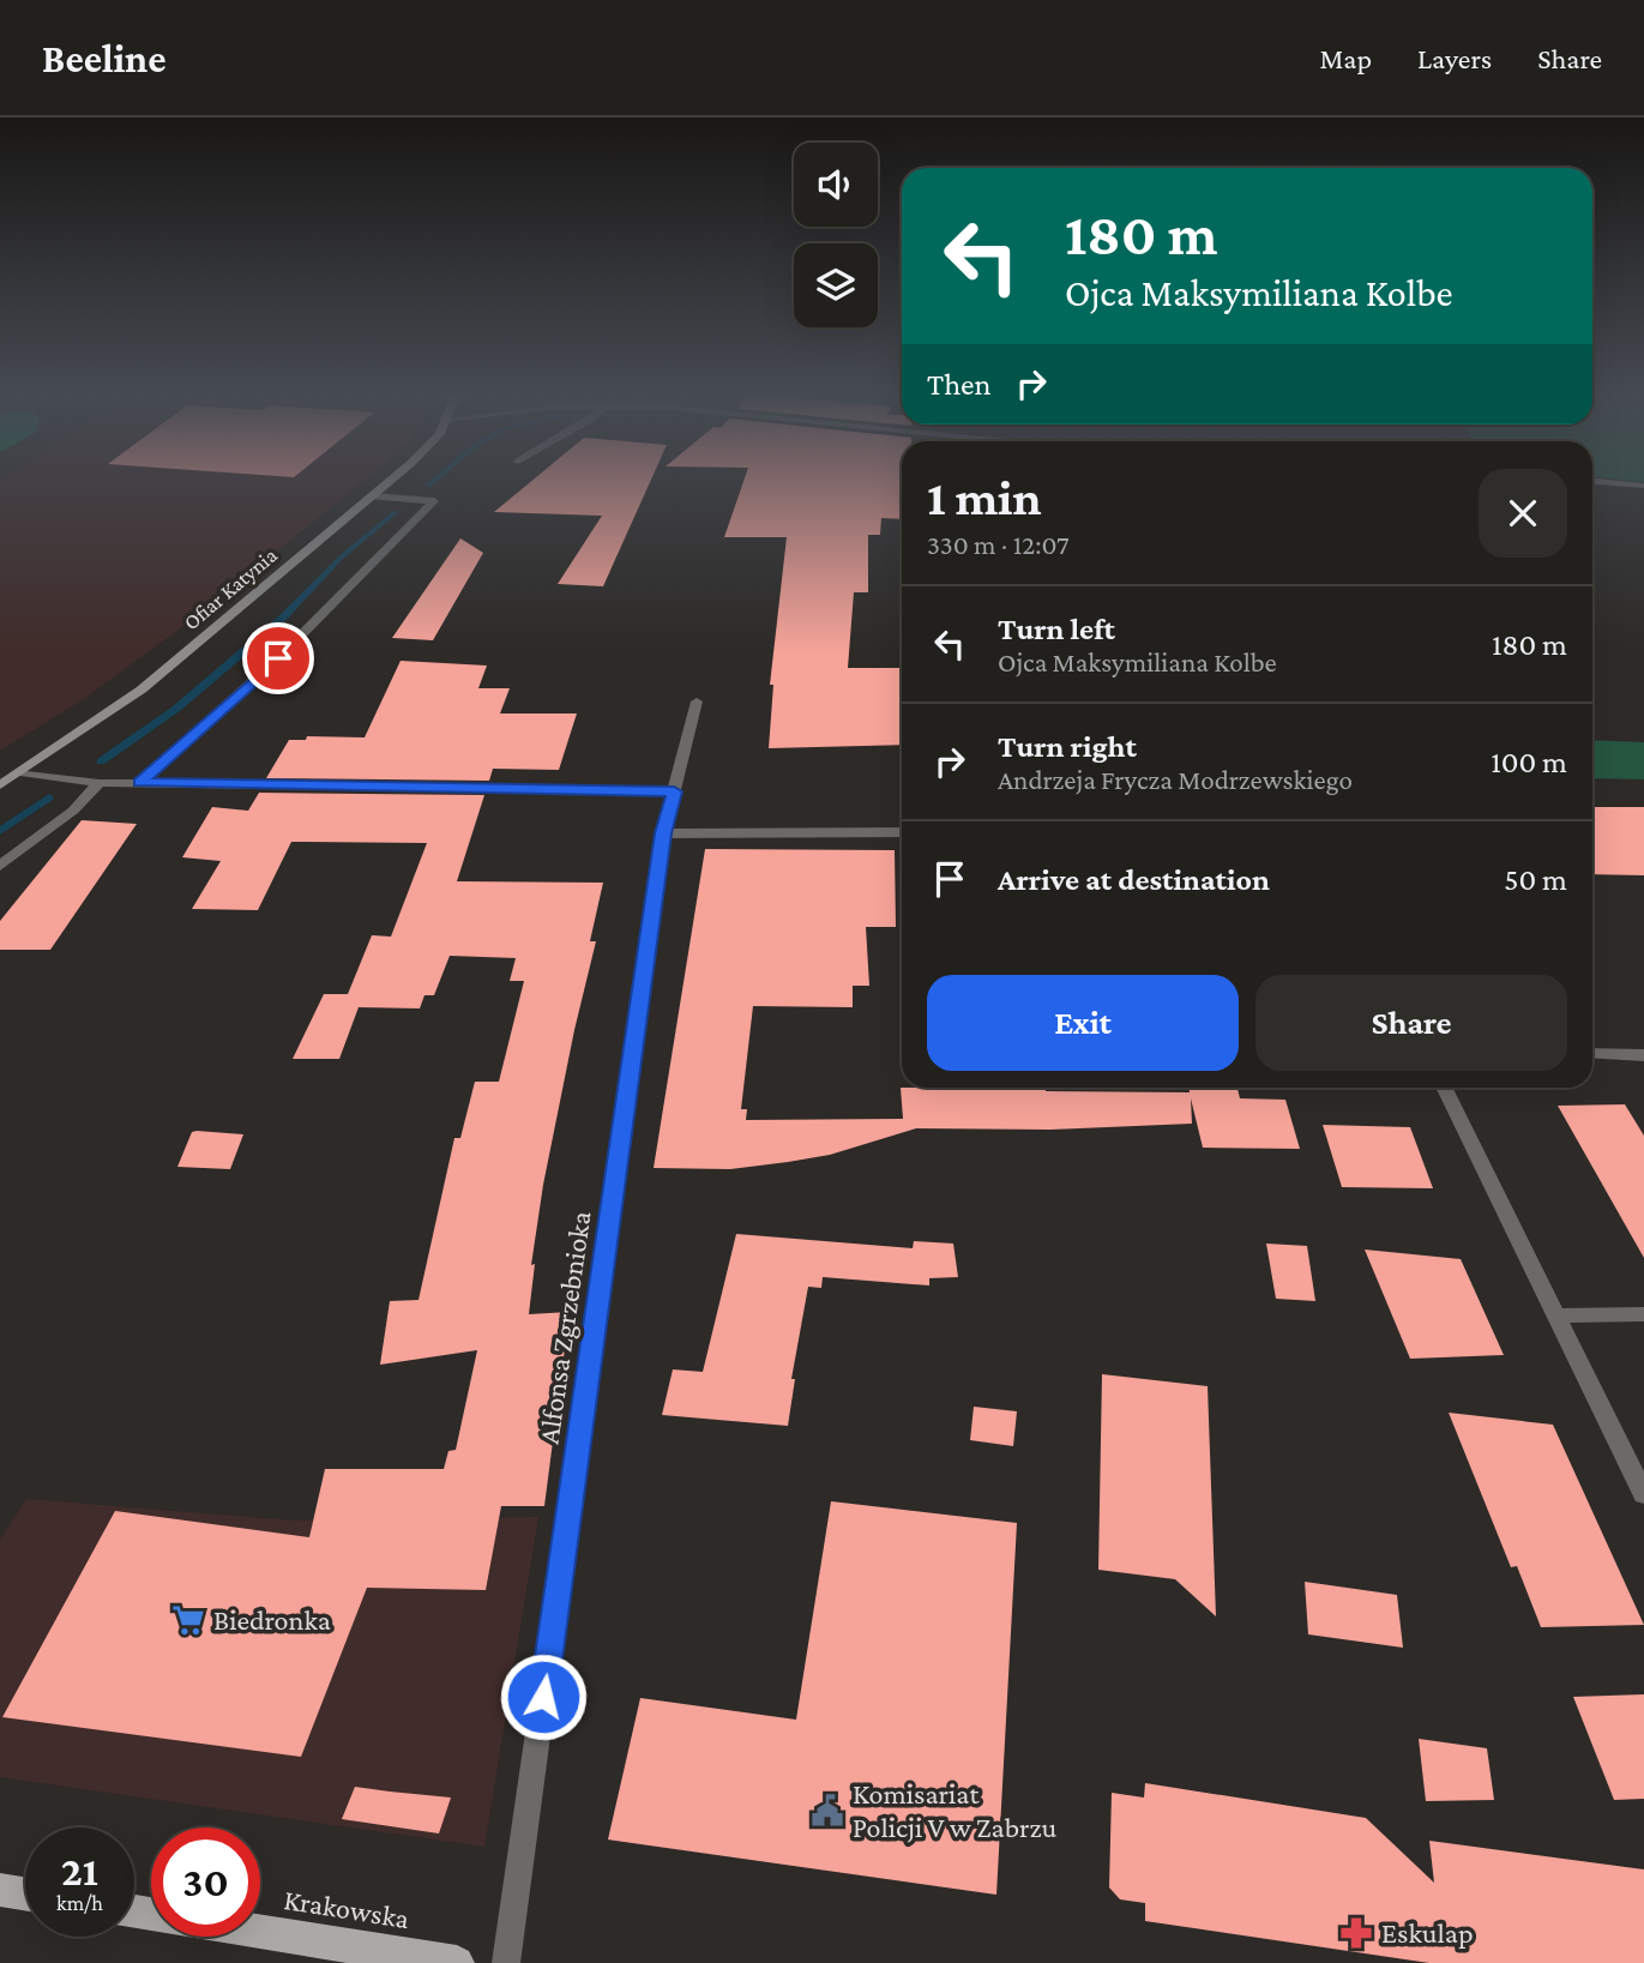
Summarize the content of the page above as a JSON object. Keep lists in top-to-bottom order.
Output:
{
  "streets": {
    "main road": ["Krakowska"],
    "street": ["Ofiar Katynia", "Alfonsa Zgrzebnioka"]
  },
  "places": {
    "supermarket": ["Biedronka"],
    "public building": ["Komisariat Policji V w Zabrzu"],
    "pharmacy": ["Eskulap"]
  },
  "page": {
    "header": "Beeline",
    "nav": ["Map", "Layers", "Share"],
    "turn": ["180 m", "Ojca Maksymiliana Kolbe"],
    "then": "Then",
    "heading": ["1 min", "330 m · 12:07"],
    "list": [
      {
        "name": "Turn left",
        "note": "Ojca Maksymiliana Kolbe",
        "value": "180 m"
      },
      {
        "name": "Turn right",
        "note": "Andrzeja Frycza Modrzewskiego",
        "value": "100 m"
      },
      {
        "name": "Arrive at destination",
        "value": "50 m"
      }
    ],
    "buttons": ["Exit", "Share"],
    "speed": "21 km/h",
    "limit": "30"
  }
}
